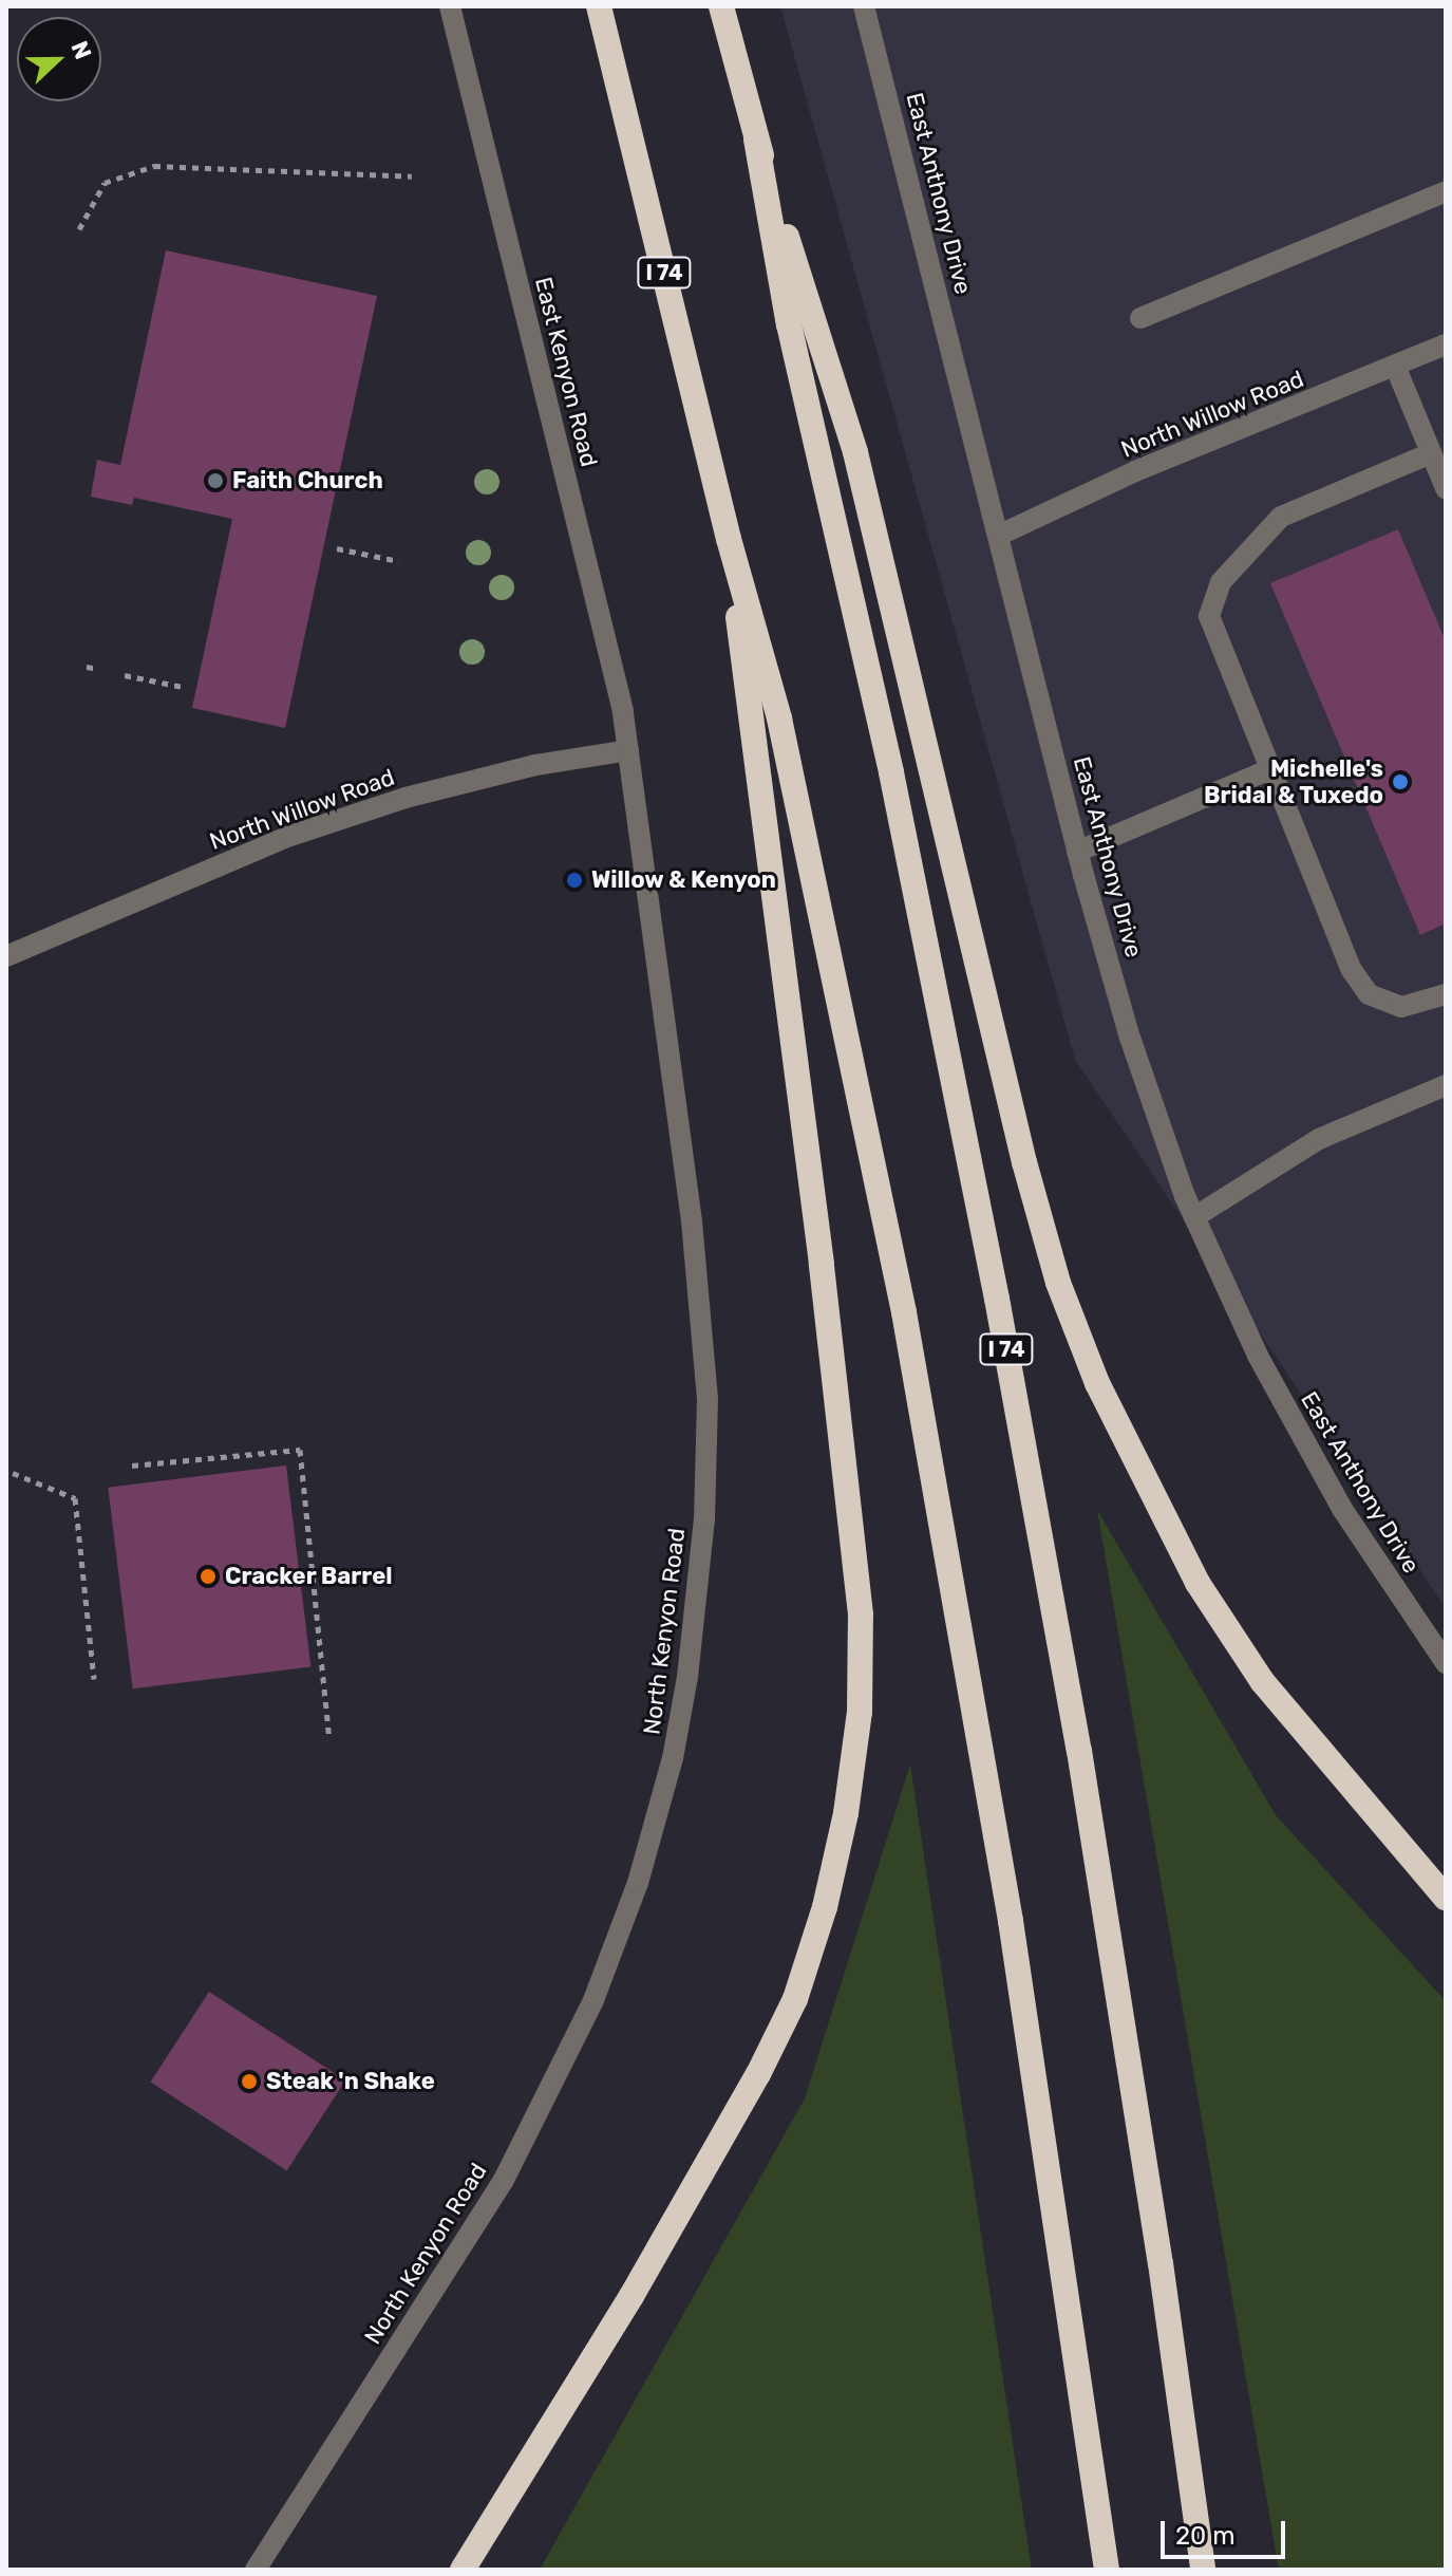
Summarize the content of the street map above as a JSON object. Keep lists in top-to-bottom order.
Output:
{
  "streets": {
    "highway": ["I 74"],
    "street": [
      "East Anthony Drive",
      "East Kenyon Road",
      "North Willow Road",
      "North Kenyon Road"
    ]
  },
  "crossings": [
    ["East Anthony Drive", "North Willow Road"],
    ["East Kenyon Road", "North Willow Road"],
    ["East Kenyon Road", "North Kenyon Road"],
    ["North Willow Road", "North Kenyon Road"]
  ],
  "places": [
    "Faith Church",
    "Michelle's Bridal & Tuxedo",
    "Willow & Kenyon",
    "Cracker Barrel",
    "Steak 'n Shake"
  ],
  "scale_bar": "20 m",
  "north": "right"
}
